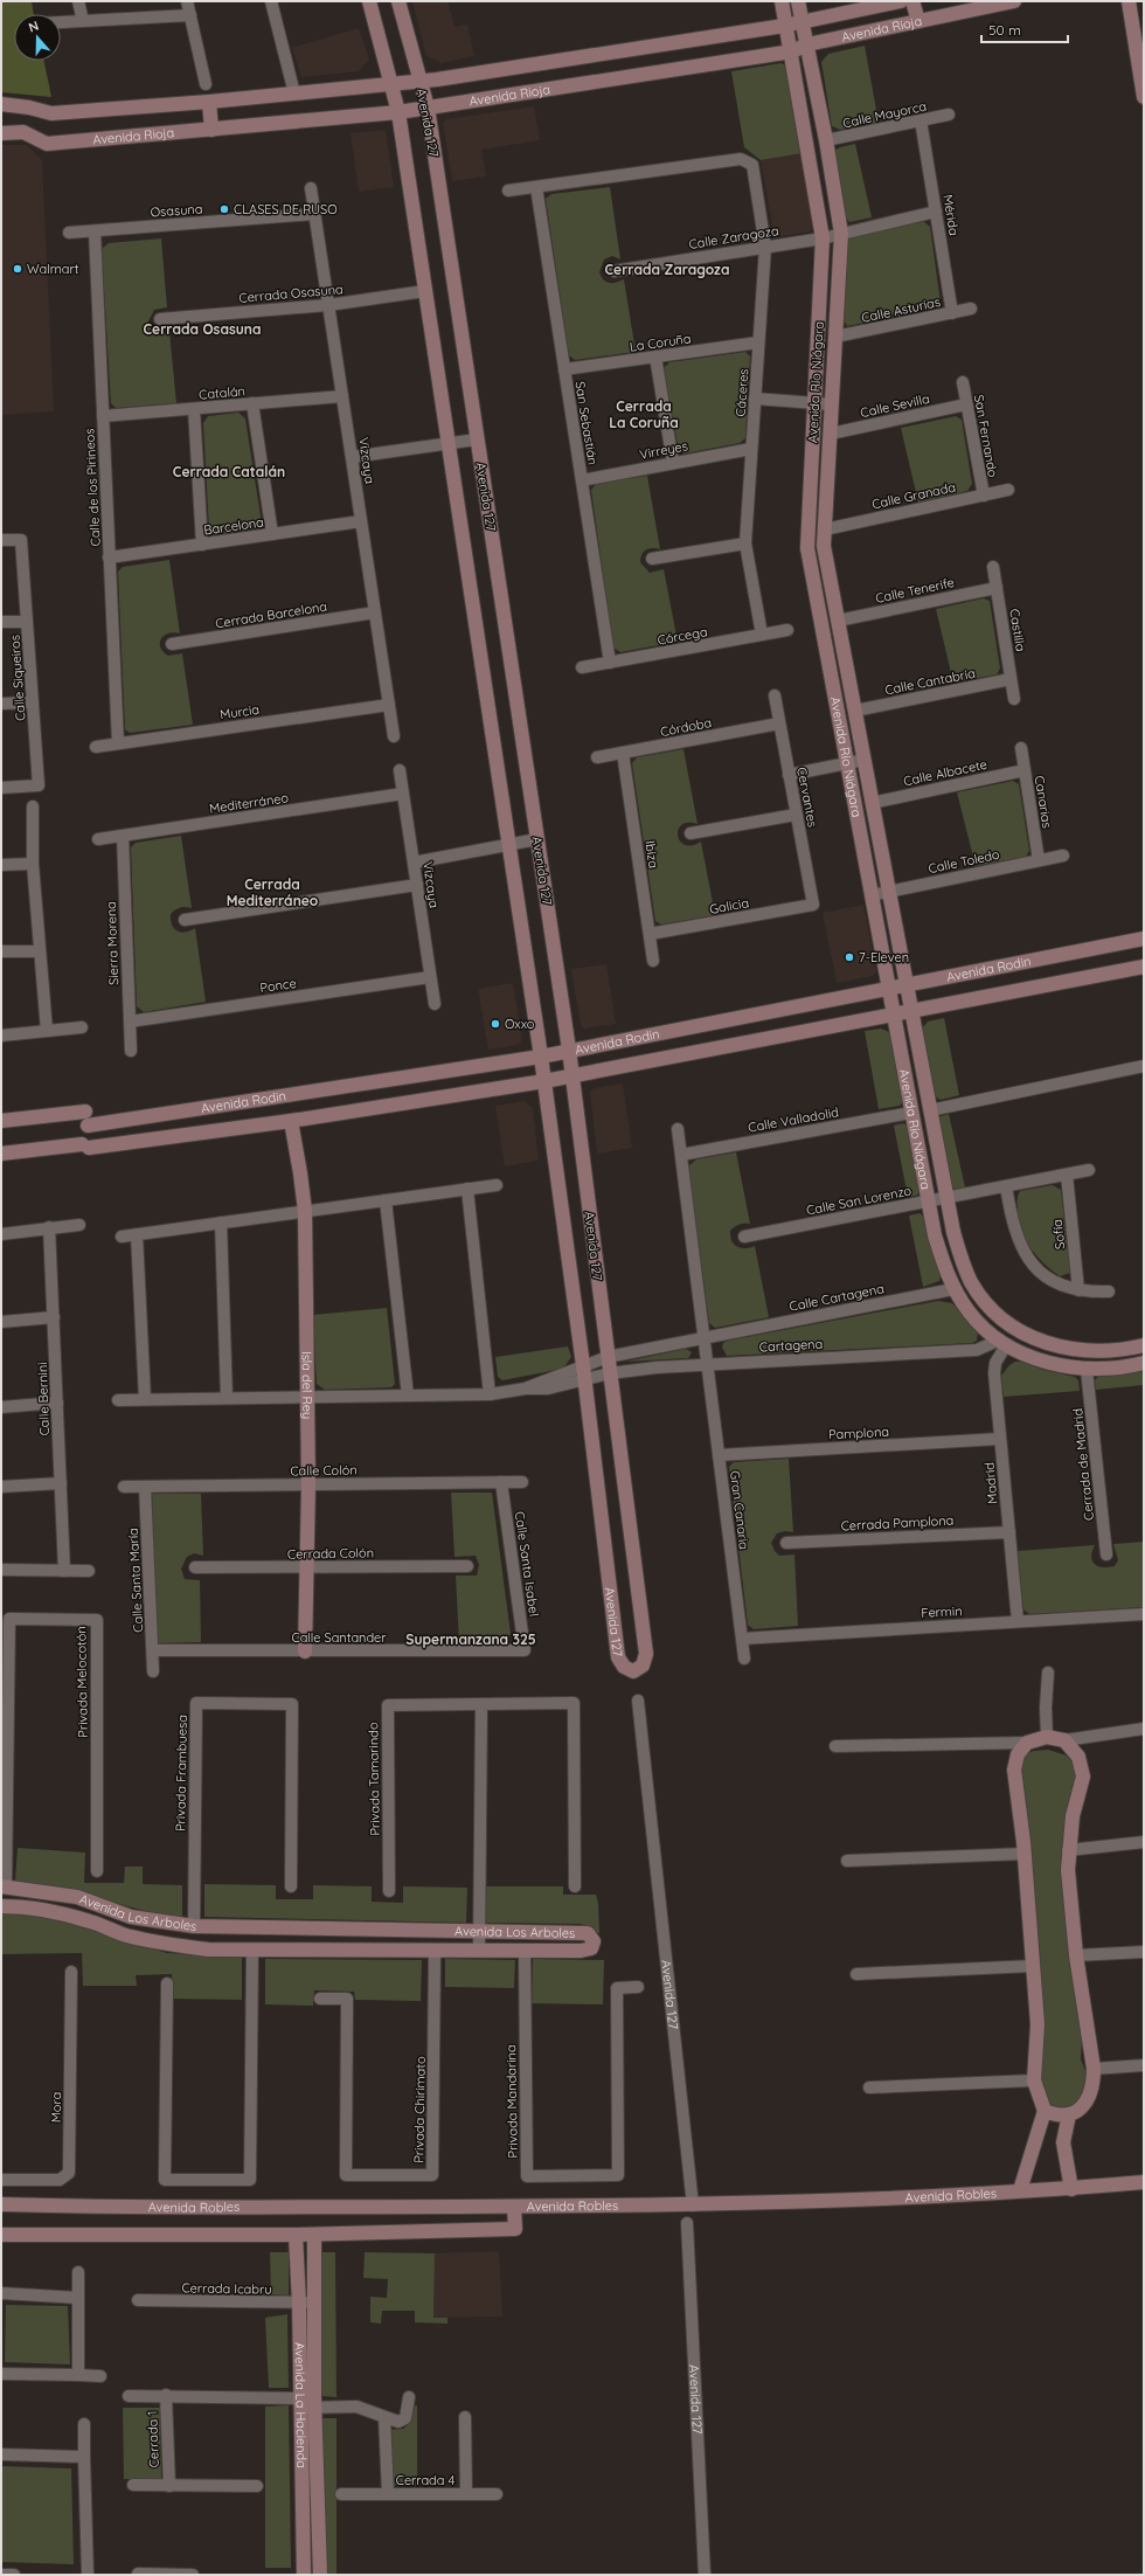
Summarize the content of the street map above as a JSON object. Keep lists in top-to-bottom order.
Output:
{
  "streets": {
    "main road": [
      "Avenida Rioja",
      "Avenida 127",
      "Avenida Río Niágara",
      "Avenida Rodin",
      "Isla del Rey",
      "Avenida Los Arboles",
      "Avenida Robles",
      "Avenida La Hacienda"
    ],
    "street": [
      "Calle Mayorca",
      "Osasuna",
      "Mérida",
      "Calle Zaragoza",
      "Cerrada Osasuna",
      "Calle Asturias",
      "La Coruña",
      "Catalán",
      "Cáceres",
      "Calle Sevilla",
      "San Sebastián",
      "San Fernando",
      "Virreyes",
      "Vizcaya",
      "Calle de los Pirineos",
      "Calle Granada",
      "Barcelona",
      "Calle Tenerife",
      "Cerrada Barcelona",
      "Castilla",
      "Córcega",
      "Calle Siqueiros",
      "Calle Cantabria",
      "Murcia",
      "Córdoba",
      "Calle Albacete",
      "Cervantes",
      "Canarias",
      "Mediterráneo",
      "Ibiza",
      "Calle Toledo",
      "Galicia",
      "Sierra Morena",
      "Ponce",
      "Calle Valladolid",
      "Calle San Lorenzo",
      "Sofía",
      "Calle Cartagena",
      "Cartagena",
      "Calle Bernini",
      "Pamplona",
      "Cerrada de Madrid",
      "Calle Colón",
      "Madrid",
      "Gran Canaria",
      "Cerrada Pamplona",
      "Cerrada Colón",
      "Calle Santa Isabel",
      "Calle Santa María",
      "Fermin",
      "Calle Santander",
      "Privada Melocotón",
      "Privada Frambuesa",
      "Privada Tamarindo",
      "Privada Mandarina",
      "Mora",
      "Privada Chirimato",
      "Cerrada Icabru",
      "Cerrada 1",
      "Cerrada 4"
    ]
  },
  "crossings": [
    ["Avenida Rioja", "Avenida 127"],
    ["Avenida Rioja", "Avenida Río Niágara"],
    ["Calle Mayorca", "Mérida"],
    ["Calle Mayorca", "Avenida Río Niágara"],
    ["Avenida 127", "Cerrada Osasuna"],
    ["Avenida 127", "Avenida Rodin"],
    ["Avenida 127", "Cartagena"],
    ["Avenida 127", "Avenida Robles"],
    ["Osasuna", "Vizcaya"],
    ["Osasuna", "Calle de los Pirineos"],
    ["Mérida", "Calle Zaragoza"],
    ["Mérida", "Calle Asturias"],
    ["Calle Zaragoza", "Avenida Río Niágara"],
    ["Calle Zaragoza", "Cáceres"],
    ["Cerrada Osasuna", "Vizcaya"],
    ["Calle Asturias", "Avenida Río Niágara"],
    ["La Coruña", "Cáceres"],
    ["La Coruña", "San Sebastián"],
    ["Avenida Río Niágara", "Calle Sevilla"],
    ["Avenida Río Niágara", "Calle Granada"],
    ["Avenida Río Niágara", "Calle Tenerife"],
    ["Avenida Río Niágara", "Calle Cantabria"],
    ["Avenida Río Niágara", "Calle Albacete"],
    ["Avenida Río Niágara", "Calle Toledo"],
    ["Avenida Río Niágara", "Avenida Rodin"],
    ["Avenida Río Niágara", "Calle Valladolid"],
    ["Avenida Río Niágara", "Calle San Lorenzo"],
    ["Avenida Río Niágara", "Calle Cartagena"],
    ["Avenida Río Niágara", "Cartagena"],
    ["Avenida Río Niágara", "Cerrada de Madrid"],
    ["Avenida Río Niágara", "Madrid"],
    ["Catalán", "Vizcaya"],
    ["Catalán", "Calle de los Pirineos"],
    ["Cáceres", "San Sebastián"],
    ["Cáceres", "Virreyes"],
    ["Cáceres", "Córcega"],
    ["Calle Sevilla", "San Fernando"],
    ["San Sebastián", "Virreyes"],
    ["San Sebastián", "Córcega"],
    ["San Fernando", "Calle Granada"],
    ["Vizcaya", "Barcelona"],
    ["Vizcaya", "Cerrada Barcelona"],
    ["Vizcaya", "Murcia"],
    ["Vizcaya", "Mediterráneo"],
    ["Vizcaya", "Ponce"],
    ["Calle de los Pirineos", "Barcelona"],
    ["Calle de los Pirineos", "Murcia"],
    ["Calle Tenerife", "Castilla"],
    ["Castilla", "Calle Cantabria"],
    ["Córdoba", "Cervantes"],
    ["Córdoba", "Ibiza"],
    ["Calle Albacete", "Canarias"],
    ["Cervantes", "Galicia"],
    ["Canarias", "Calle Toledo"],
    ["Mediterráneo", "Sierra Morena"],
    ["Ibiza", "Galicia"],
    ["Sierra Morena", "Ponce"],
    ["Avenida Rodin", "Isla del Rey"],
    ["Calle San Lorenzo", "Sofía"],
    ["Calle Cartagena", "Gran Canaria"],
    ["Cartagena", "Madrid"],
    ["Cartagena", "Gran Canaria"],
    ["Isla del Rey", "Calle Colón"],
    ["Isla del Rey", "Cerrada Colón"],
    ["Isla del Rey", "Calle Santander"],
    ["Pamplona", "Madrid"],
    ["Pamplona", "Gran Canaria"],
    ["Calle Colón", "Calle Santa Isabel"],
    ["Calle Colón", "Calle Santa María"],
    ["Madrid", "Cerrada Pamplona"],
    ["Madrid", "Fermin"],
    ["Gran Canaria", "Fermin"],
    ["Calle Santa Isabel", "Calle Santander"],
    ["Calle Santa María", "Calle Santander"],
    ["Privada Melocotón", "Avenida Los Arboles"],
    ["Privada Frambuesa", "Avenida Los Arboles"],
    ["Avenida Los Arboles", "Privada Mandarina"],
    ["Avenida Los Arboles", "Privada Chirimato"],
    ["Cerrada Icabru", "Avenida La Hacienda"],
    ["Avenida La Hacienda", "Cerrada 1"]
  ],
  "districts": [
    "Cerrada Zaragoza",
    "Cerrada Osasuna",
    "Cerrada La Coruña",
    "Cerrada Catalán",
    "Cerrada Mediterráneo",
    "Supermanzana 325"
  ],
  "places": [
    "CLASES DE RUSO",
    "Walmart",
    "7-Eleven",
    "Oxxo"
  ],
  "scale_bar": "50 m",
  "north": "top"
}
